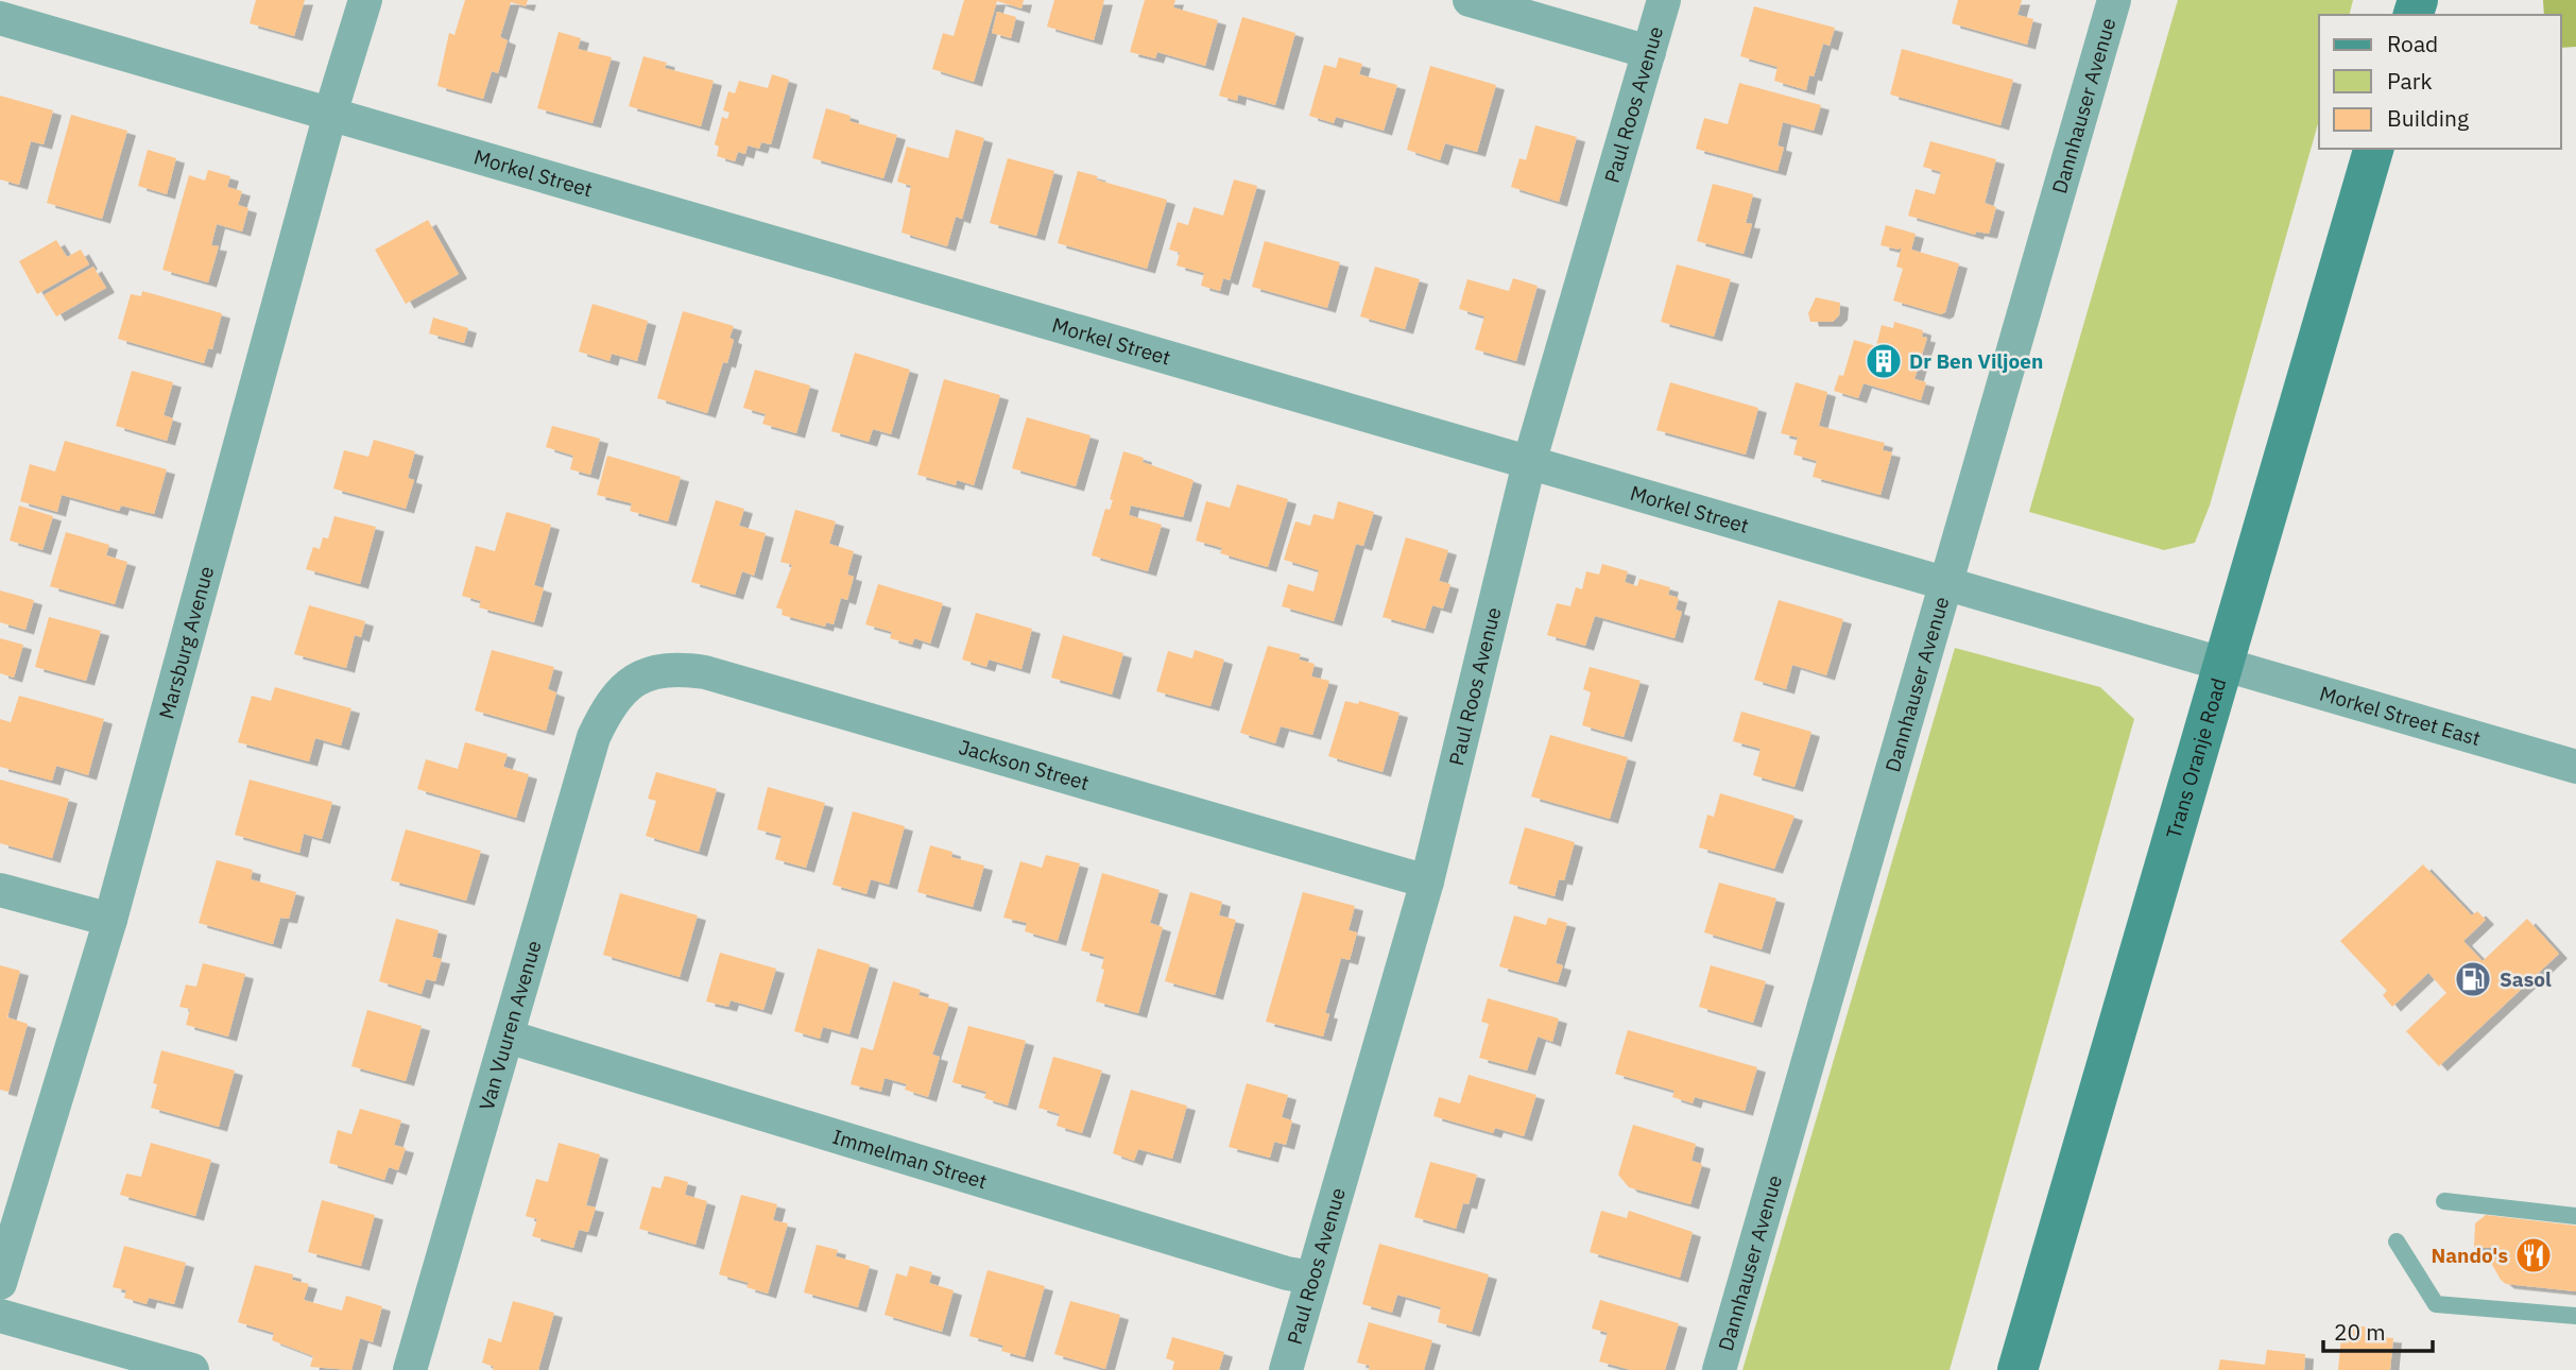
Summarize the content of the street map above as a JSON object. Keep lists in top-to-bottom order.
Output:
{
  "streets": {
    "main road": ["Trans Oranje Road"],
    "street": [
      "Paul Roos Avenue",
      "Dannhauser Avenue",
      "Morkel Street",
      "Marsburg Avenue",
      "Morkel Street East",
      "Jackson Street",
      "Van Vuuren Avenue",
      "Immelman Street"
    ]
  },
  "crossings": [
    ["Paul Roos Avenue", "Morkel Street"],
    ["Paul Roos Avenue", "Jackson Street"],
    ["Paul Roos Avenue", "Immelman Street"],
    ["Dannhauser Avenue", "Morkel Street"],
    ["Morkel Street", "Marsburg Avenue"],
    ["Morkel Street", "Morkel Street East"],
    ["Morkel Street", "Trans Oranje Road"],
    ["Morkel Street East", "Trans Oranje Road"],
    ["Jackson Street", "Van Vuuren Avenue"],
    ["Van Vuuren Avenue", "Immelman Street"]
  ],
  "places": {
    "building": ["Dr Ben Viljoen"],
    "fuel station": ["Sasol"],
    "restaurant": ["Nando's"]
  },
  "legend": ["Road", "Park", "Building"],
  "scale_bar": "20 m"
}
